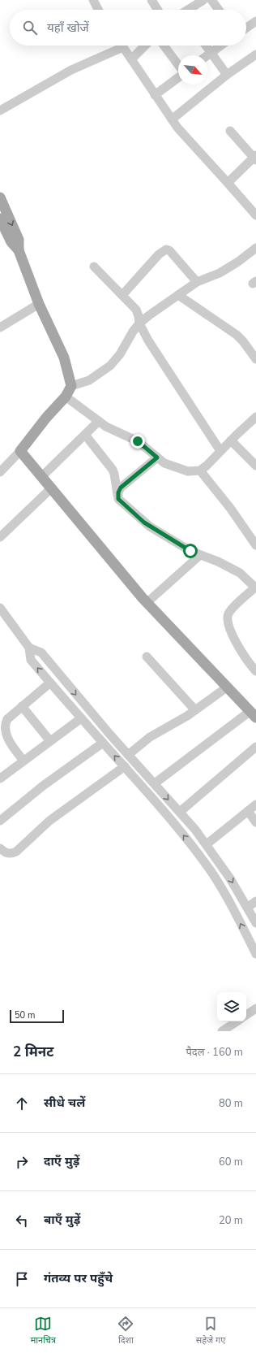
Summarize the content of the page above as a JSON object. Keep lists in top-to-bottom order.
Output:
{
  "scale_bar": "50 m",
  "north": "bottom right",
  "page": {
    "search": "यहाँ खोजें",
    "scale": "50 m",
    "heading": ["2 मिनट", "पैदल · 160 m"],
    "list": [
      ["सीधे चलें", "80 m"],
      ["दाएँ मुड़ें", "60 m"],
      ["बाएँ मुड़ें", "20 m"],
      "गंतव्य पर पहुँचे"
    ],
    "nav": ["मानचित्र", "दिशा", "सहेजे गए"]
  }
}
